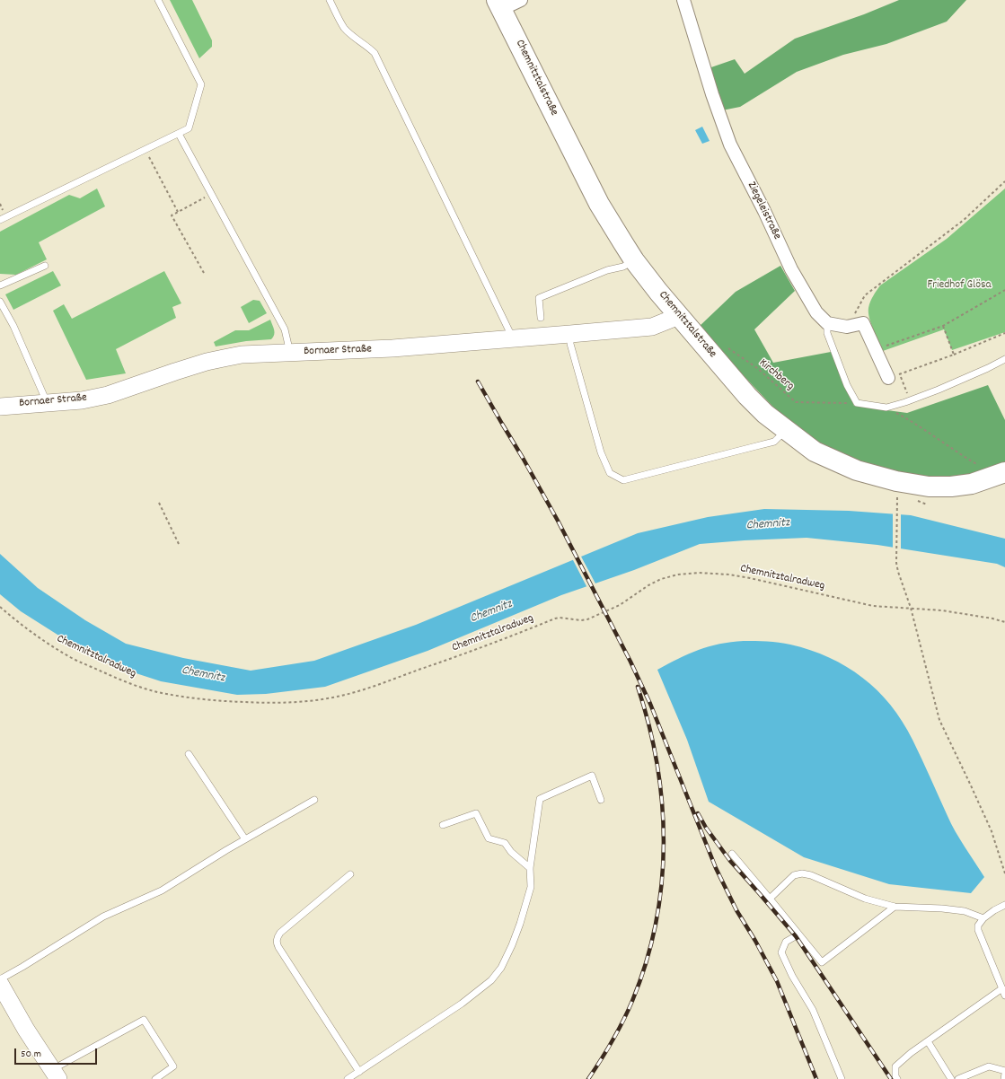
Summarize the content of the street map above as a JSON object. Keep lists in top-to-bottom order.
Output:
{
  "streets": {
    "main road": ["Chemnitztalstraße", "Bornaer Straße"],
    "street": ["Ziegeleistraße"],
    "path": ["Kirchberg", "Chemnitztalradweg"]
  },
  "crossings": [
    ["Chemnitztalstraße", "Bornaer Straße"]
  ],
  "water": ["Chemnitz"],
  "parks": ["Friedhof Glösa"],
  "scale_bar": "50 m"
}
